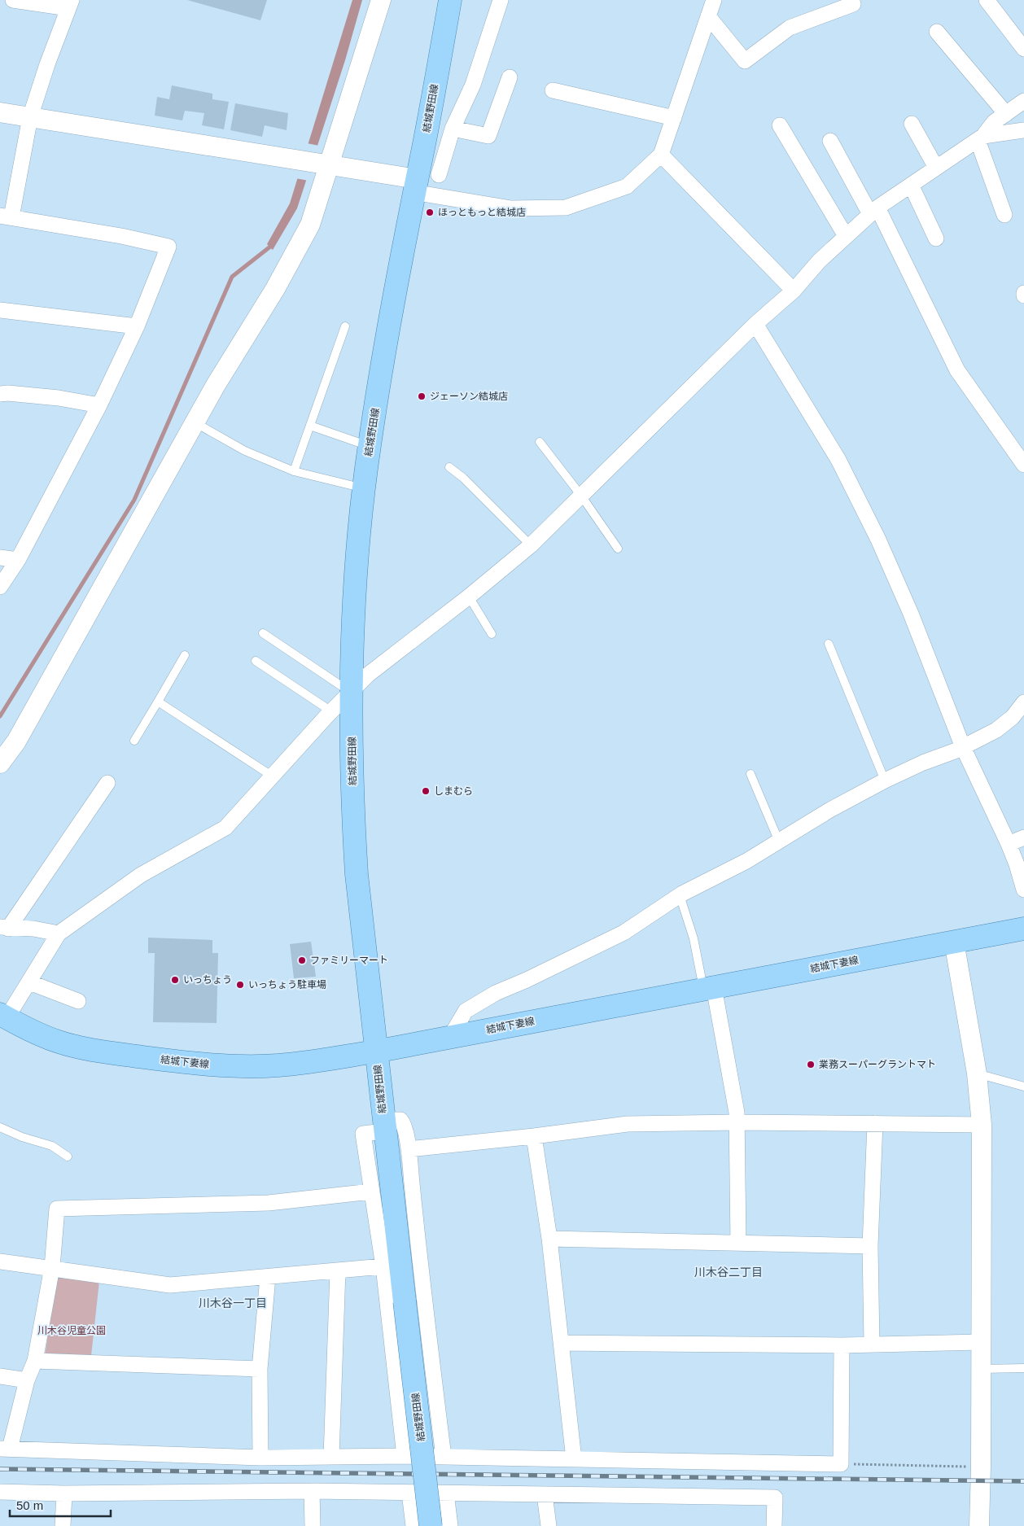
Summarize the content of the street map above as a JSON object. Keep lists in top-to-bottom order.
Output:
{
  "streets": {
    "main road": ["結城野田線", "結城下妻線"]
  },
  "crossings": [
    ["結城野田線", "結城下妻線"]
  ],
  "districts": ["川木谷二丁目", "川木谷一丁目"],
  "parks": ["川木谷児童公園"],
  "places": [
    "ほっともっと結城店",
    "ジェーソン結城店",
    "しまむら",
    "ファミリーマート",
    "いっちょう",
    "いっちょう駐車場",
    "業務スーパーグラントマト"
  ],
  "scale_bar": "50 m"
}
